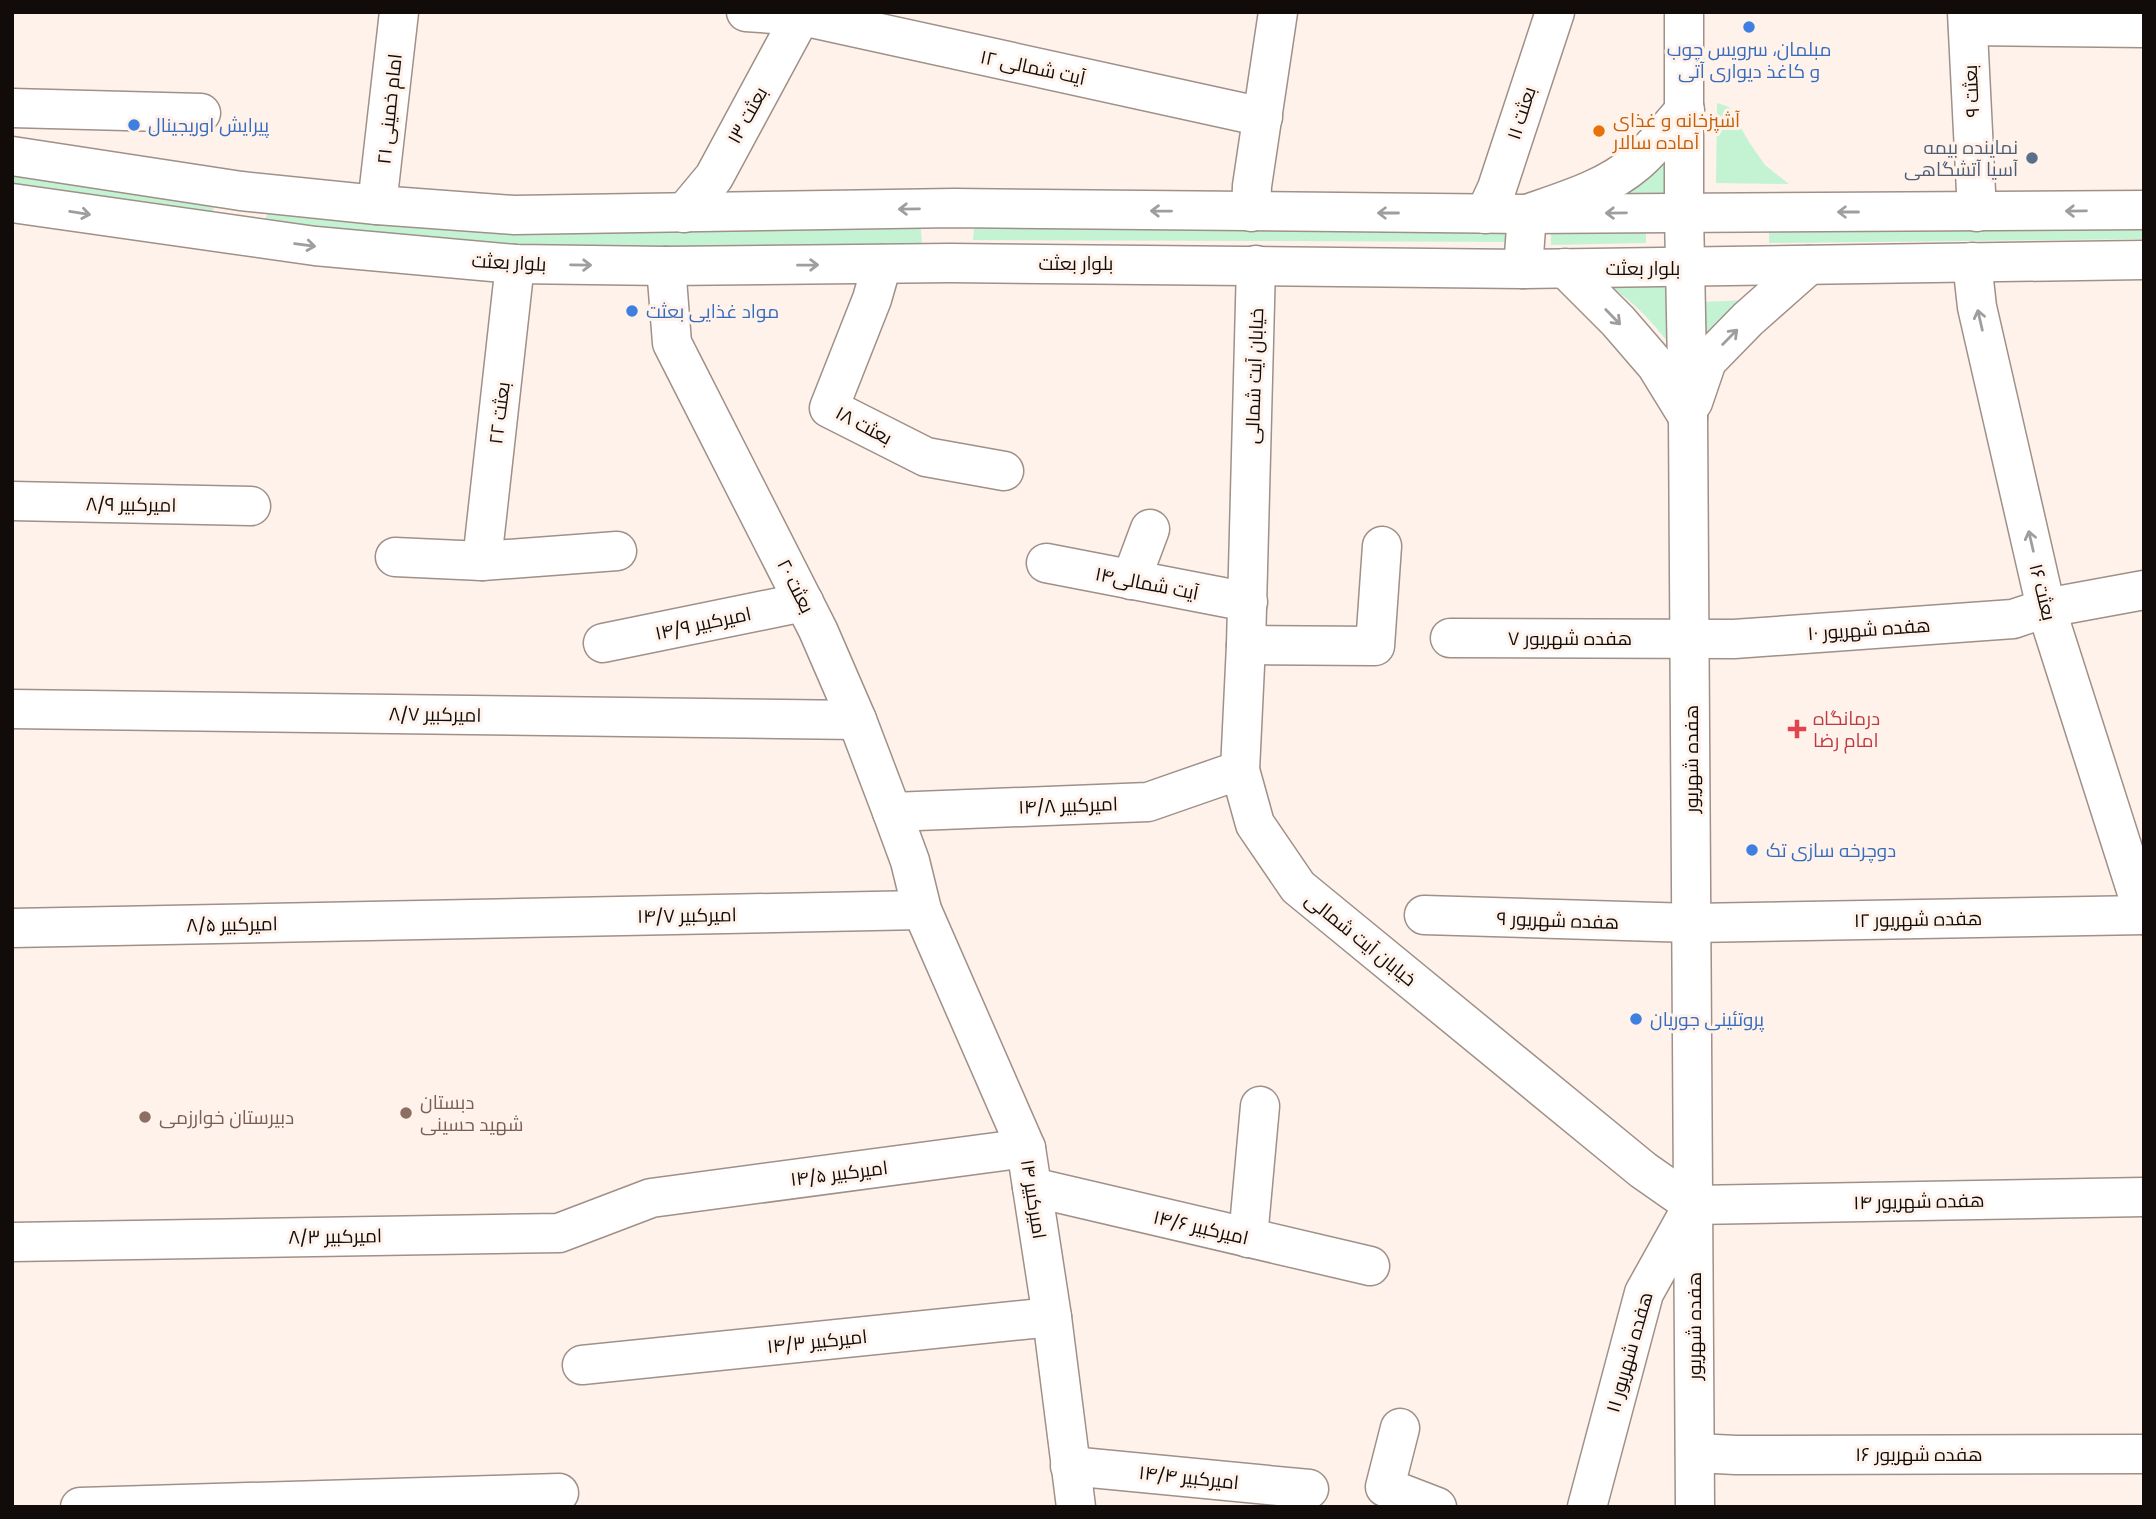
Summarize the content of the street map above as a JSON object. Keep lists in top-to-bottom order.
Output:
{
  "streets": {
    "street": [
      "آیت شمالی ۱۲",
      "۹ بعثت",
      "امام خمینی ۲۱",
      "بعثت ۱۱",
      "بعثت ۱۳",
      "بلوار بعثت",
      "خیابان آیت شمالی",
      "بعثت ۲۲",
      "بعثت ۱۸",
      "امیرکبیر ۸/۹",
      "آیت شمالی۱۴",
      "بعثت ۲۰",
      "بعثت ۱۶",
      "امیرکبیر ۱۴/۹",
      "هفده شهریور ۱۰",
      "هفده شهریور ۷",
      "امیرکبیر ۸/۷",
      "هفده شهریور",
      "امیرکبیر ۱۴/۸",
      "امیرکبیر ۱۴/۷",
      "هفده شهریور ۱۲",
      "هفده شهریور ۹",
      "امیرکبیر ۸/۵",
      "امیرکبیر ۱۴/۵",
      "امیرکبیر ۱۴",
      "هفده شهریور ۱۴",
      "امیرکبیر ۱۴/۶",
      "امیرکبیر ۸/۳",
      "امیرکبیر ۱۴/۳",
      "هفده شهریور ۱۱",
      "هفده شهریور ۱۶",
      "امیرکبیر ۱۴/۴"
    ]
  },
  "crossings": [
    ["آیت شمالی ۱۲", "بعثت ۱۳"],
    ["بلوار بعثت", "خیابان آیت شمالی"],
    ["بلوار بعثت", "بعثت ۲۲"],
    ["بلوار بعثت", "بعثت ۱۸"],
    ["بلوار بعثت", "بعثت ۲۰"],
    ["بلوار بعثت", "بعثت ۱۶"],
    ["بلوار بعثت", "هفده شهریور"],
    ["خیابان آیت شمالی", "آیت شمالی۱۴"],
    ["خیابان آیت شمالی", "هفده شهریور"],
    ["خیابان آیت شمالی", "امیرکبیر ۱۴/۸"],
    ["خیابان آیت شمالی", "هفده شهریور ۱۴"],
    ["خیابان آیت شمالی", "هفده شهریور ۱۱"],
    ["بعثت ۲۰", "امیرکبیر ۱۴/۹"],
    ["بعثت ۲۰", "امیرکبیر ۸/۷"],
    ["بعثت ۲۰", "امیرکبیر ۱۴/۸"],
    ["بعثت ۲۰", "امیرکبیر ۱۴/۷"],
    ["بعثت ۲۰", "امیرکبیر ۱۴"],
    ["بعثت ۱۶", "هفده شهریور ۱۰"],
    ["بعثت ۱۶", "هفده شهریور ۱۲"],
    ["هفده شهریور ۱۰", "هفده شهریور ۷"],
    ["هفده شهریور ۱۰", "هفده شهریور"],
    ["هفده شهریور ۷", "هفده شهریور"],
    ["هفده شهریور", "هفده شهریور ۱۲"],
    ["هفده شهریور", "هفده شهریور ۹"],
    ["هفده شهریور", "هفده شهریور ۱۴"],
    ["هفده شهریور", "هفده شهریور ۱۱"],
    ["هفده شهریور", "هفده شهریور ۱۶"],
    ["امیرکبیر ۱۴/۷", "امیرکبیر ۸/۵"],
    ["امیرکبیر ۱۴/۷", "امیرکبیر ۱۴"],
    ["هفده شهریور ۱۲", "هفده شهریور ۹"],
    ["امیرکبیر ۱۴/۵", "امیرکبیر ۱۴"],
    ["امیرکبیر ۱۴/۵", "امیرکبیر ۸/۳"],
    ["امیرکبیر ۱۴", "امیرکبیر ۱۴/۶"],
    ["امیرکبیر ۱۴", "امیرکبیر ۱۴/۳"],
    ["امیرکبیر ۱۴", "امیرکبیر ۱۴/۴"],
    ["هفده شهریور ۱۴", "هفده شهریور ۱۱"]
  ],
  "one_way": ["بعثت ۱۶"],
  "places": {
    "other": [
      "مبلمان، سرویس چوب و کاغذ دیواری آتی",
      "پیرایش اوریجینال",
      "آشپزخانه و غذای آماده سالار",
      "نماینده بیمه آسیا آتشگاهی",
      "مواد غذایی بعثت",
      "دوچرخه سازی تک",
      "پروتئینی جوریان",
      "دبستان شهید حسینی",
      "دبیرستان خوارزمی"
    ],
    "health": ["درمانگاه امام رضا"]
  }
}
